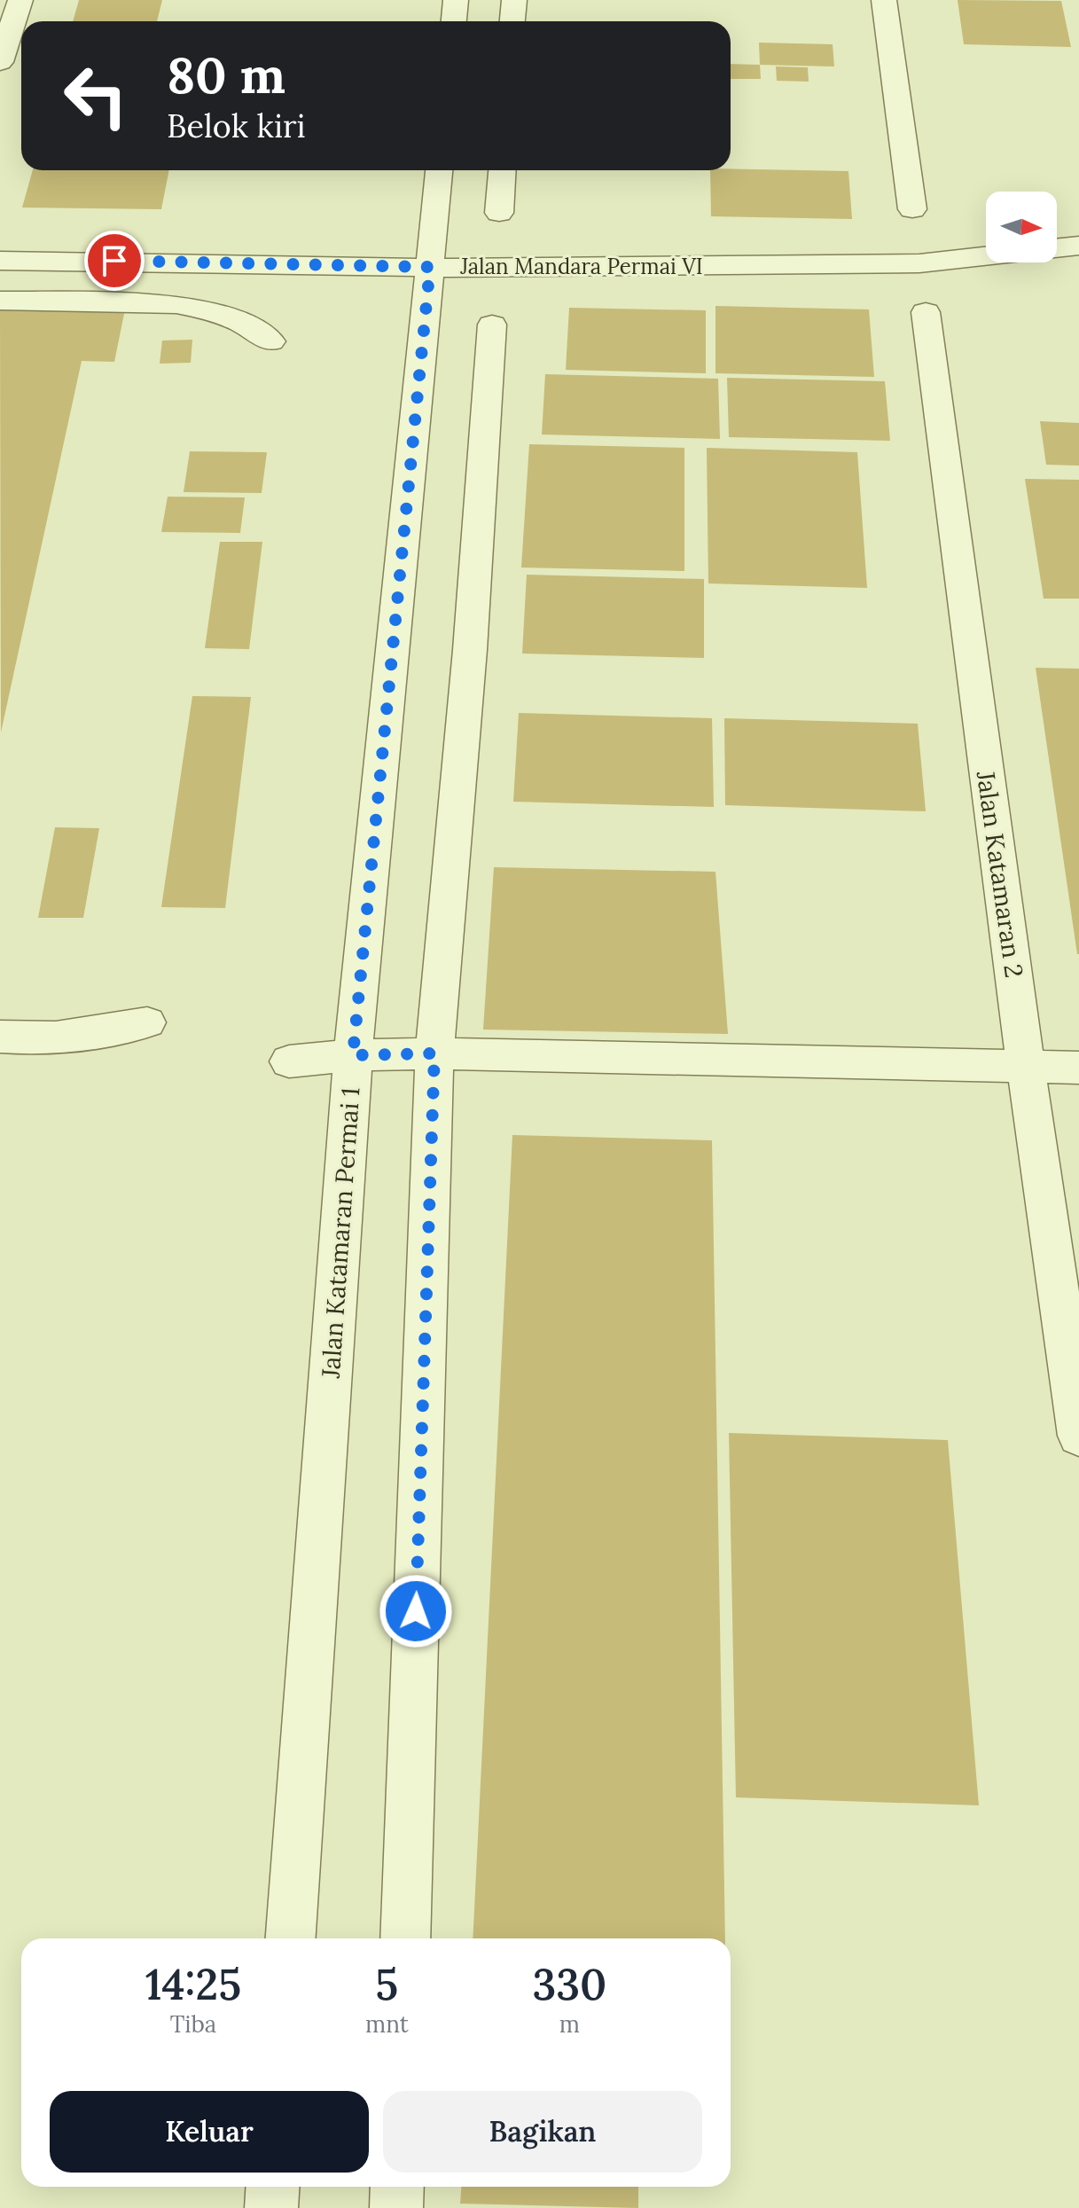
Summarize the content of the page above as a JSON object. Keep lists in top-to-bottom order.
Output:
{
  "streets": {
    "street": ["Jalan Mandara Permai VI", "Jalan Katamaran 2", "Jalan Katamaran Permai 1"]
  },
  "crossings": [
    ["Jalan Mandara Permai VI", "Jalan Katamaran Permai 1"]
  ],
  "north": "right",
  "page": {
    "turn": ["80 m", "Belok kiri"],
    "eta": [
      "14:25",
      "Tiba",
      "5",
      "mnt",
      "330",
      "m"
    ],
    "buttons": ["Keluar", "Bagikan"]
  }
}
